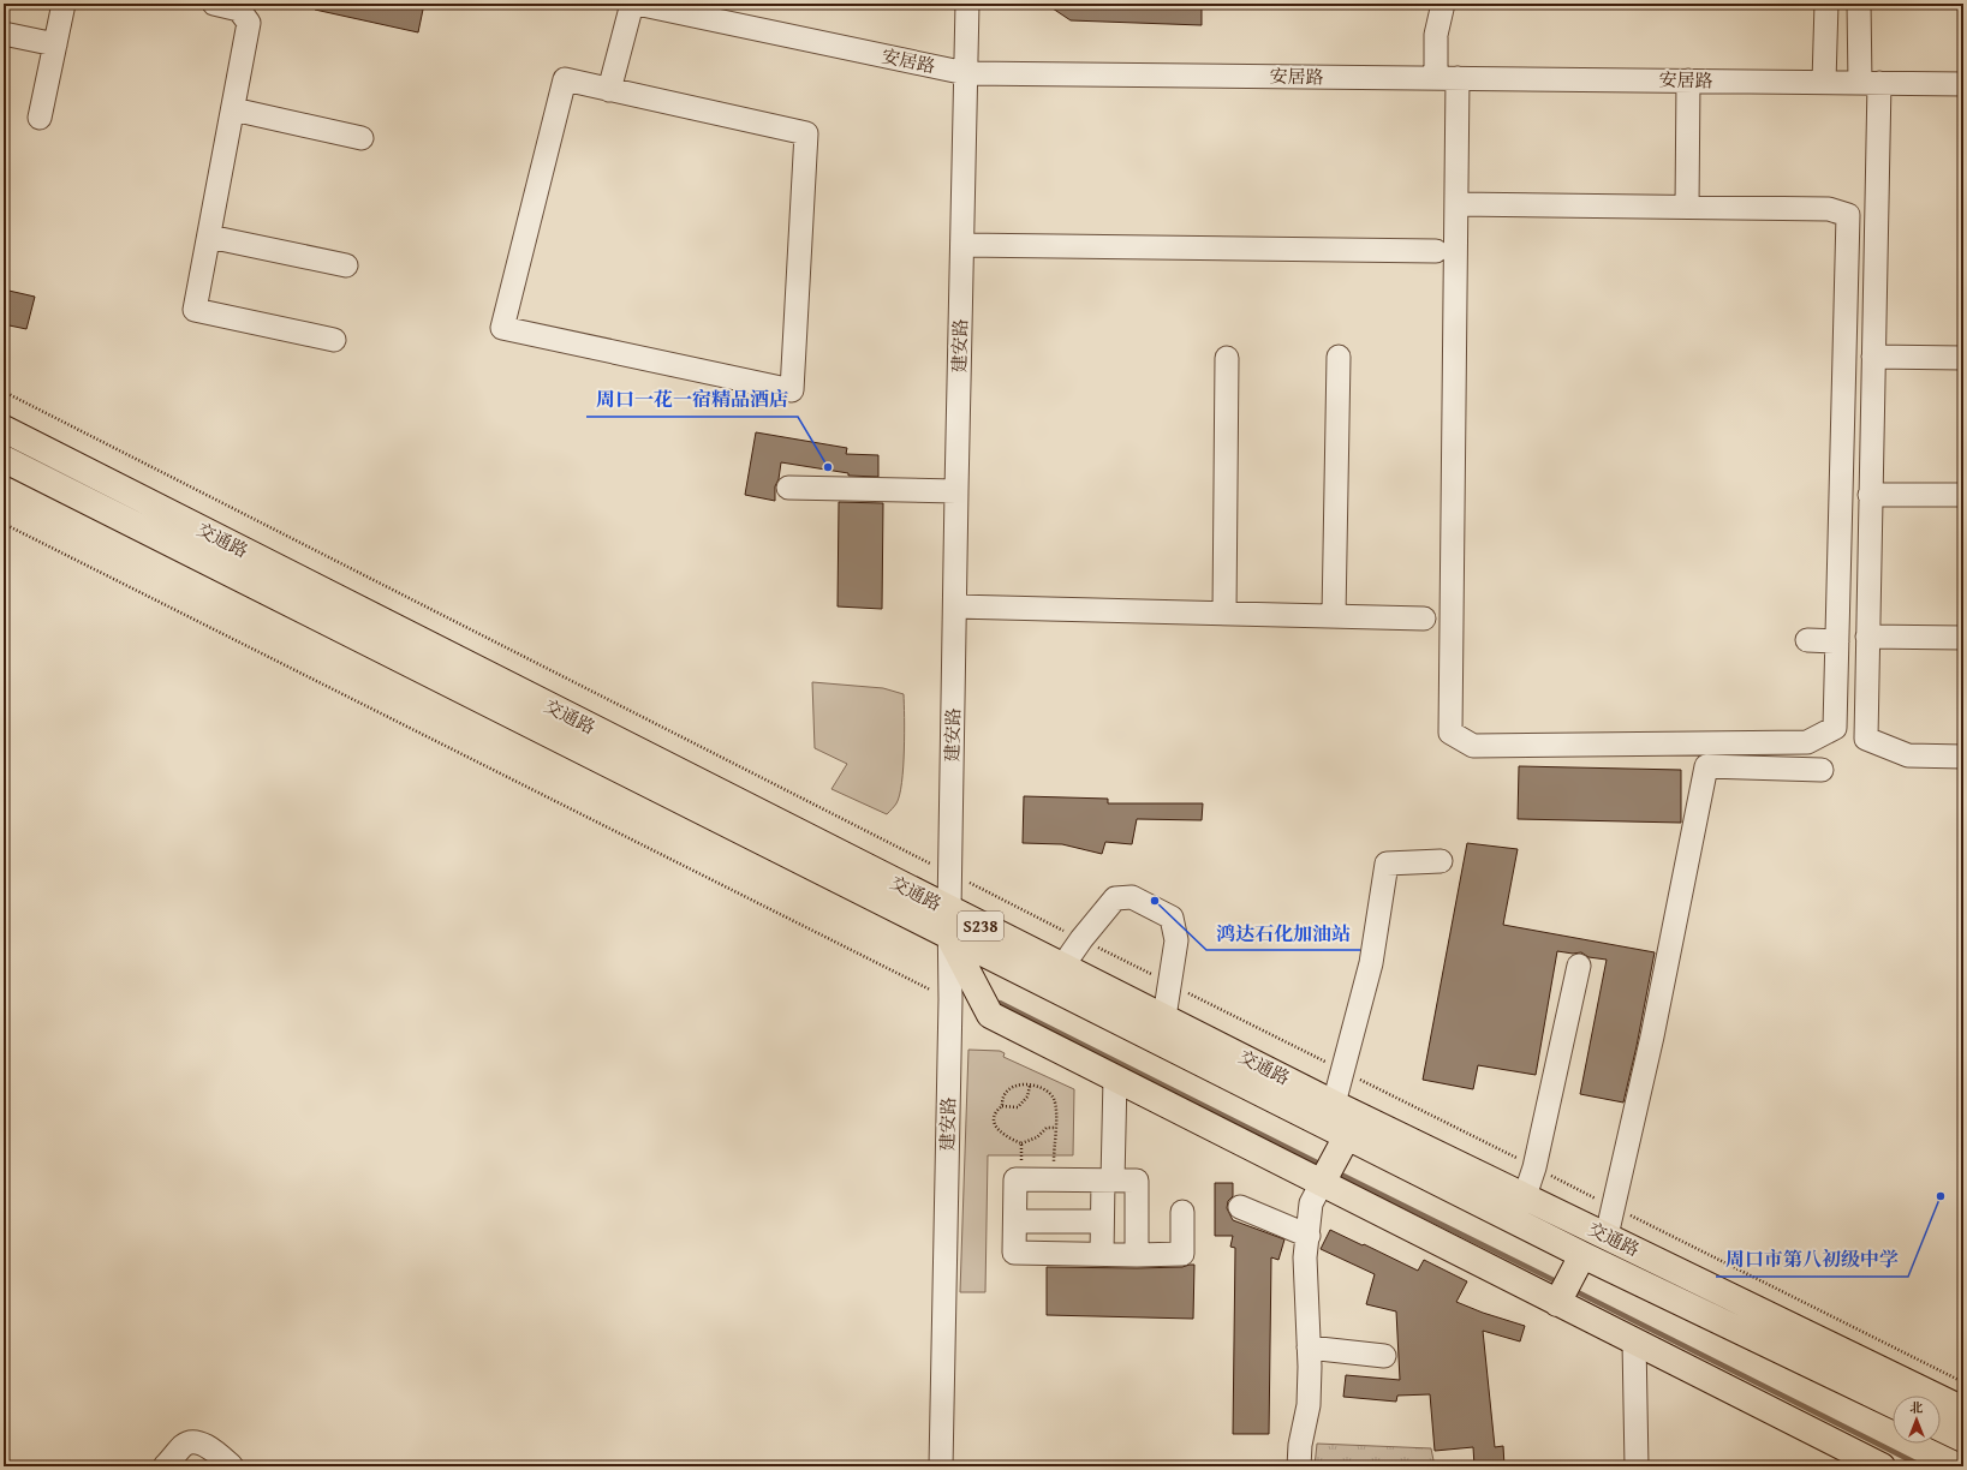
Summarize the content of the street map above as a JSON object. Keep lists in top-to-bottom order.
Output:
{
  "streets": {
    "main road": ["交通路", "S238"],
    "street": ["安居路", "建安路"]
  },
  "crossings": [
    ["安居路", "建安路"],
    ["建安路", "交通路"]
  ],
  "places": ["周口一花一宿精品酒店", "鸿达石化加油站", "周口市第八初级中学"],
  "north": "top"
}
